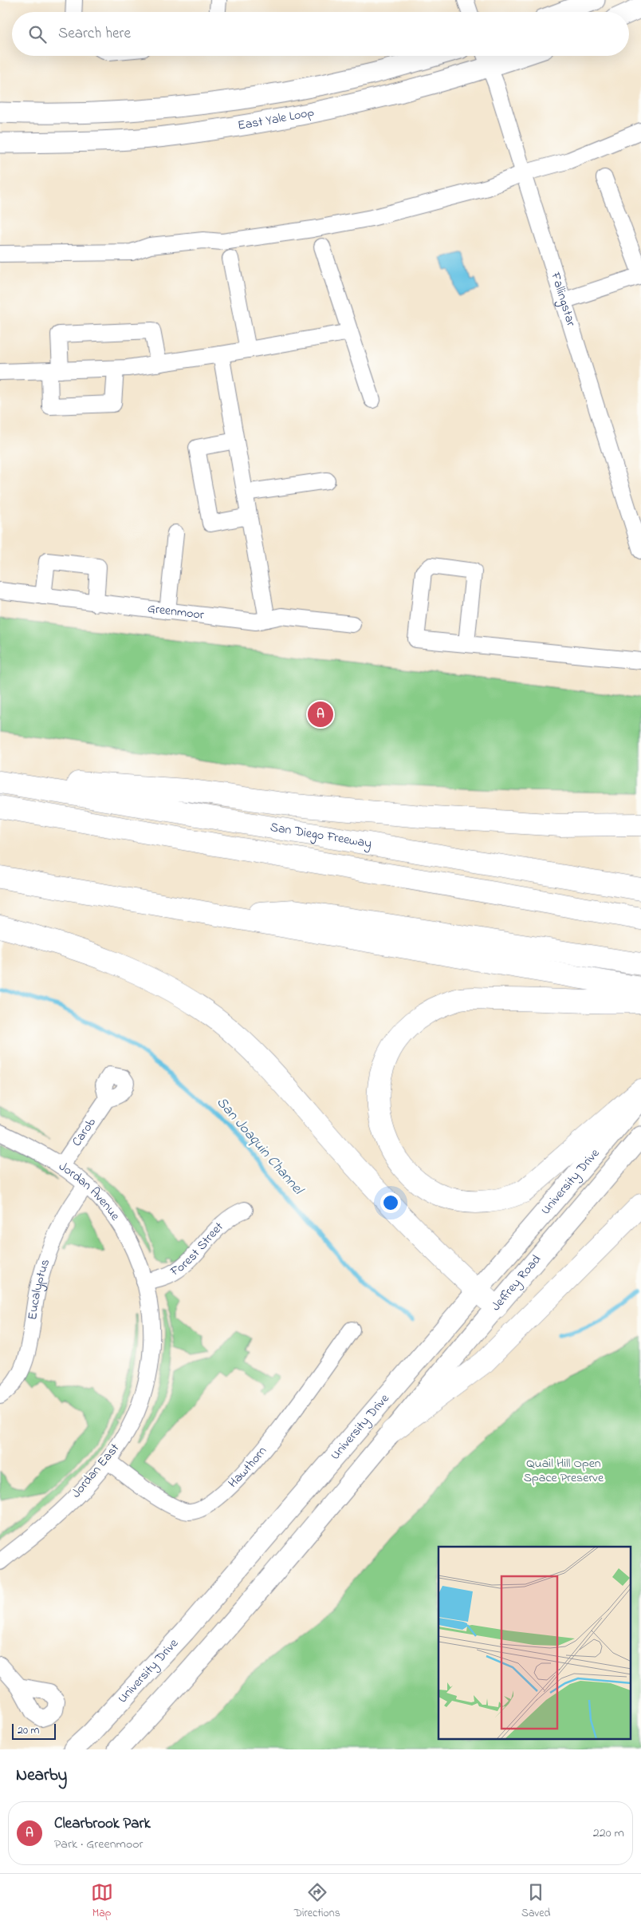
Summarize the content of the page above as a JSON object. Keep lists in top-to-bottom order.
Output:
{
  "streets": {
    "highway": ["San Diego Freeway"],
    "main road": ["East Yale Loop", "University Drive", "Jeffrey Road"],
    "street": [
      "Fallingstar",
      "Greenmoor",
      "Carob",
      "Jordan Avenue",
      "Forest Street",
      "Eucalyptus",
      "Hawthorn",
      "Jordan East"
    ]
  },
  "crossings": [
    ["East Yale Loop", "Fallingstar"],
    ["Carob", "Jordan Avenue"],
    ["Jordan Avenue", "Forest Street"],
    ["Jordan Avenue", "Eucalyptus"],
    ["Jordan Avenue", "Jordan East"],
    ["Forest Street", "Jordan East"],
    ["Hawthorn", "Jordan East"]
  ],
  "water": ["San Joaquin Channel"],
  "parks": ["Quail Hill Open Space Preserve"],
  "scale_bar": "20 m",
  "page": {
    "search": "Search here",
    "pins": "A",
    "scale": "20 m",
    "heading": "Nearby",
    "list": [
      {
        "mark": "A",
        "name": "Clearbrook Park",
        "note": "Park · Greenmoor",
        "value": "220 m"
      }
    ],
    "nav": ["Map", "Directions", "Saved"]
  }
}
